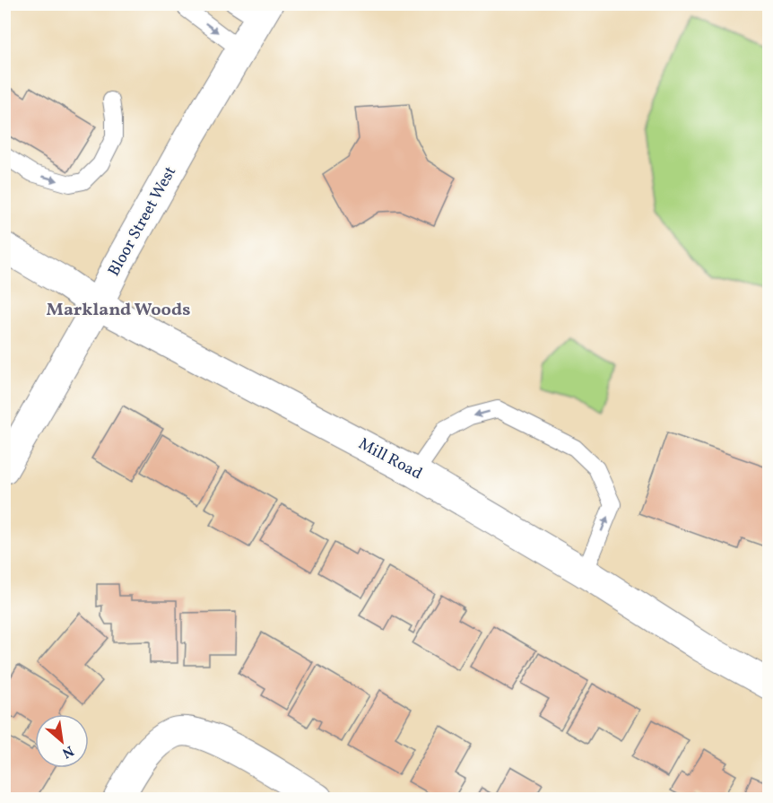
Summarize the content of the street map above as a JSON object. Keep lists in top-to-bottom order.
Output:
{
  "streets": {
    "street": ["Bloor Street West", "Mill Road"]
  },
  "crossings": [
    ["Bloor Street West", "Mill Road"]
  ],
  "districts": ["Markland Woods"],
  "north": "bottom right"
}
